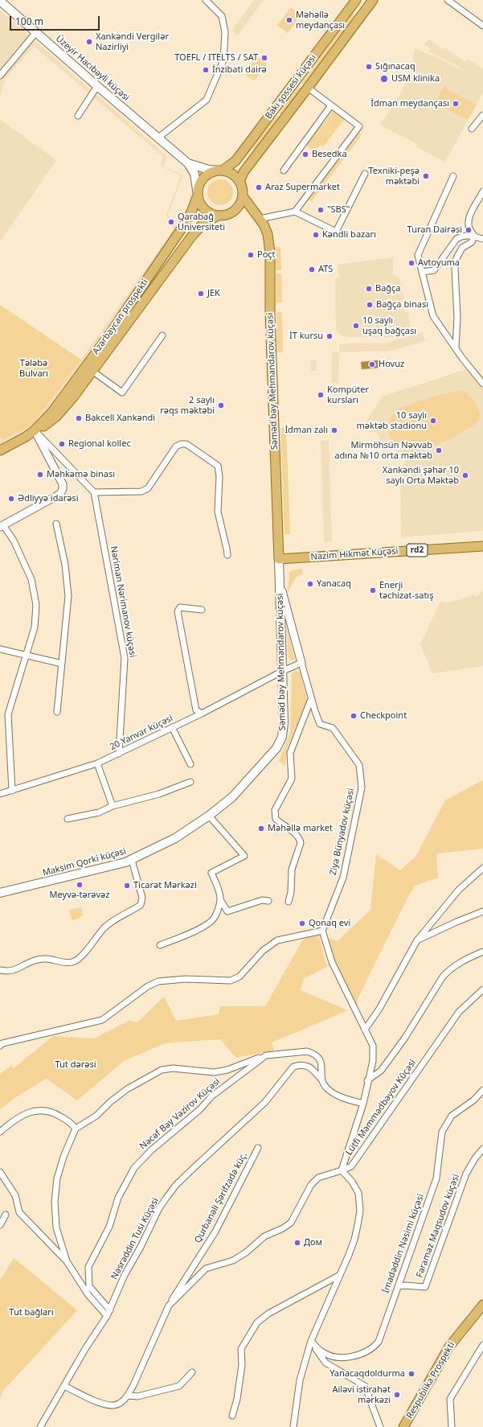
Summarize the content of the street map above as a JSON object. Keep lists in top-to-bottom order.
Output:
{
  "streets": {
    "main road": [
      "Üzeyir Hacıbəyli küçəsi",
      "Bakı şossesi küçəsi",
      "Azərbaycan prospekti",
      "Səməd bəy Mehmandarov küçəsi",
      "rd2",
      "Nazim Hikmət Küçəsi",
      "Maksim Qorki küçəsi",
      "Respublika Prospekti"
    ],
    "street": [
      "Nəriman Nərimanov küçəsi",
      "20 Yanvar küçəsi",
      "Ziya Bünyadov küçəsi",
      "Lütfi Məmmədbəyov Küçəsi",
      "Nəcəf Bəy Vəzirov Küçəsi",
      "Qurbanəli Şərifzadə küç.",
      "Fəraməz Maqsudov küçəsi",
      "Nəsrəddin Tusi Küçəsi",
      "İmadəddin Nəsimi küçəsi"
    ]
  },
  "crossings": [
    ["Bakı şossesi küçəsi", "Azərbaycan prospekti"],
    ["Bakı şossesi küçəsi", "Səməd bəy Mehmandarov küçəsi"],
    ["Azərbaycan prospekti", "Səməd bəy Mehmandarov küçəsi"],
    ["Səməd bəy Mehmandarov küçəsi", "Nazim Hikmət Küçəsi"],
    ["Səməd bəy Mehmandarov küçəsi", "20 Yanvar küçəsi"],
    ["Səməd bəy Mehmandarov küçəsi", "Ziya Bünyadov küçəsi"],
    ["Səməd bəy Mehmandarov küçəsi", "Maksim Qorki küçəsi"],
    ["Nəriman Nərimanov küçəsi", "20 Yanvar küçəsi"],
    ["20 Yanvar küçəsi", "Ziya Bünyadov küçəsi"],
    ["Lütfi Məmmədbəyov Küçəsi", "Qurbanəli Şərifzadə küç."],
    ["Nəcəf Bəy Vəzirov Küçəsi", "Nəsrəddin Tusi Küçəsi"],
    ["Fəraməz Maqsudov küçəsi", "İmadəddin Nəsimi küçəsi"]
  ],
  "parks": ["Tələbə Bulvarı", "Tut dərəsi", "Tut bağları"],
  "places": [
    "Məhəllə meydançası",
    "Xankəndi Vergilər Nazirliyi",
    "TOEFL / ITELTS / SAT",
    "Sığınacaq",
    "İnzibati dairə",
    "USM klinika",
    "İdman meydançası",
    "Besedka",
    "Texniki-peşə məktəbi",
    "Araz Supermarket",
    "\"SBS\"",
    "Qarabağ Universiteti",
    "Turan Dairəsi",
    "Kəndli bazarı",
    "Poçt",
    "Avtoyuma",
    "ATS",
    "Bağça",
    "JEK",
    "Bağça binası",
    "10 saylı uşaq bağçası",
    "İT kursu",
    "Hovuz",
    "Kompüter kursları",
    "2 saylı rəqs məktəbi",
    "Bakcell Xankəndi",
    "10 saylı məktəb stadionu",
    "İdman zalı",
    "Regional kollec",
    "Mirmöhsün Nəvvab adına №10 orta məktəb",
    "Məhkəmə binası",
    "Xankəndi şəhər 10 saylı Orta Məktəb",
    "Ədliyyə idarəsi",
    "Yanacaq",
    "Enerji təchizat-satış",
    "Checkpoint",
    "Məhəllə market",
    "Meyvə-tərəvəz",
    "Ticarət Mərkəzi",
    "Qonaq evi",
    "Дом",
    "Yanacaqdoldurma",
    "Ailəvi istirahət mərkəzi"
  ],
  "scale_bar": "100 m"
}
